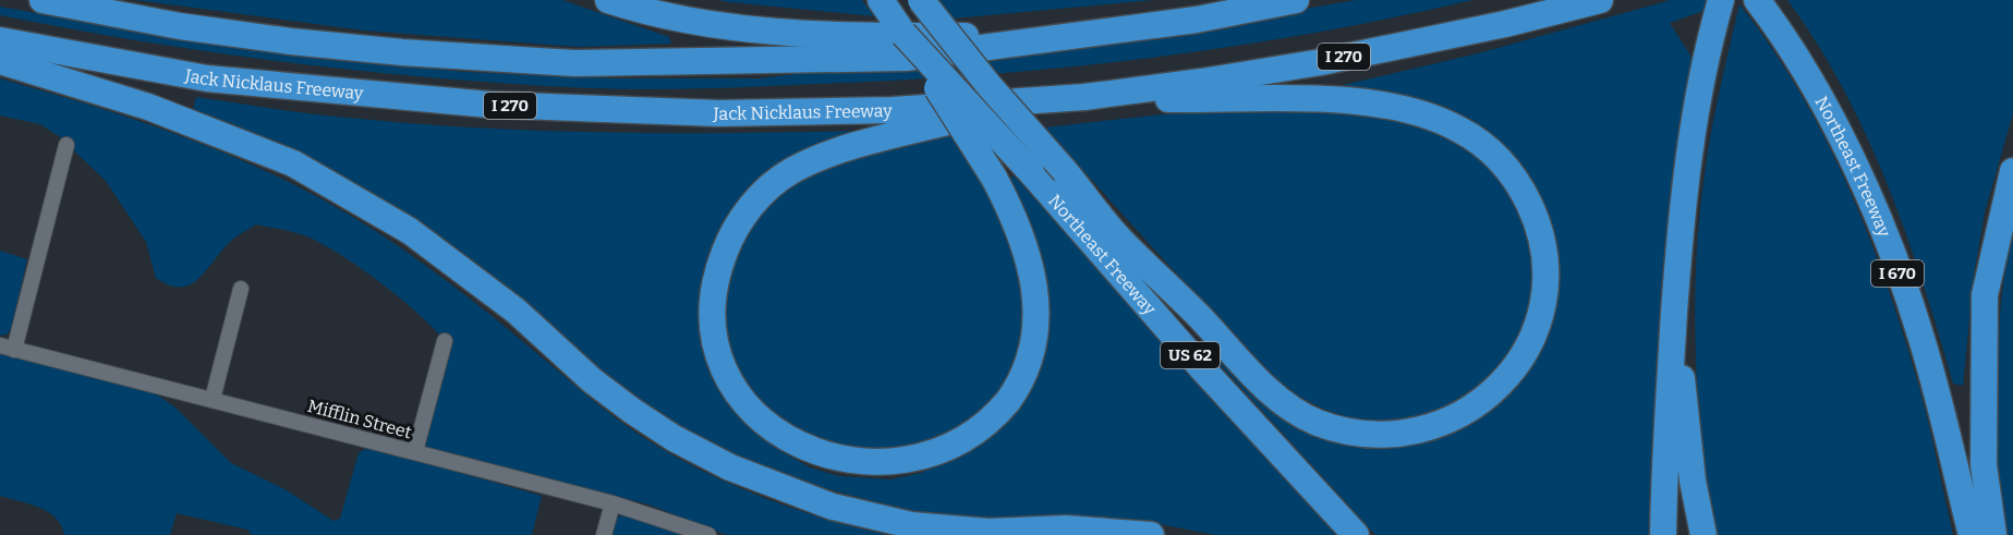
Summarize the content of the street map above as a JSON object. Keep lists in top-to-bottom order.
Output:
{
  "streets": {
    "highway": [
      "I 270",
      "Jack Nicklaus Freeway",
      "Northeast Freeway",
      "I 670",
      "US 62"
    ],
    "street": ["Mifflin Street"]
  }
}
